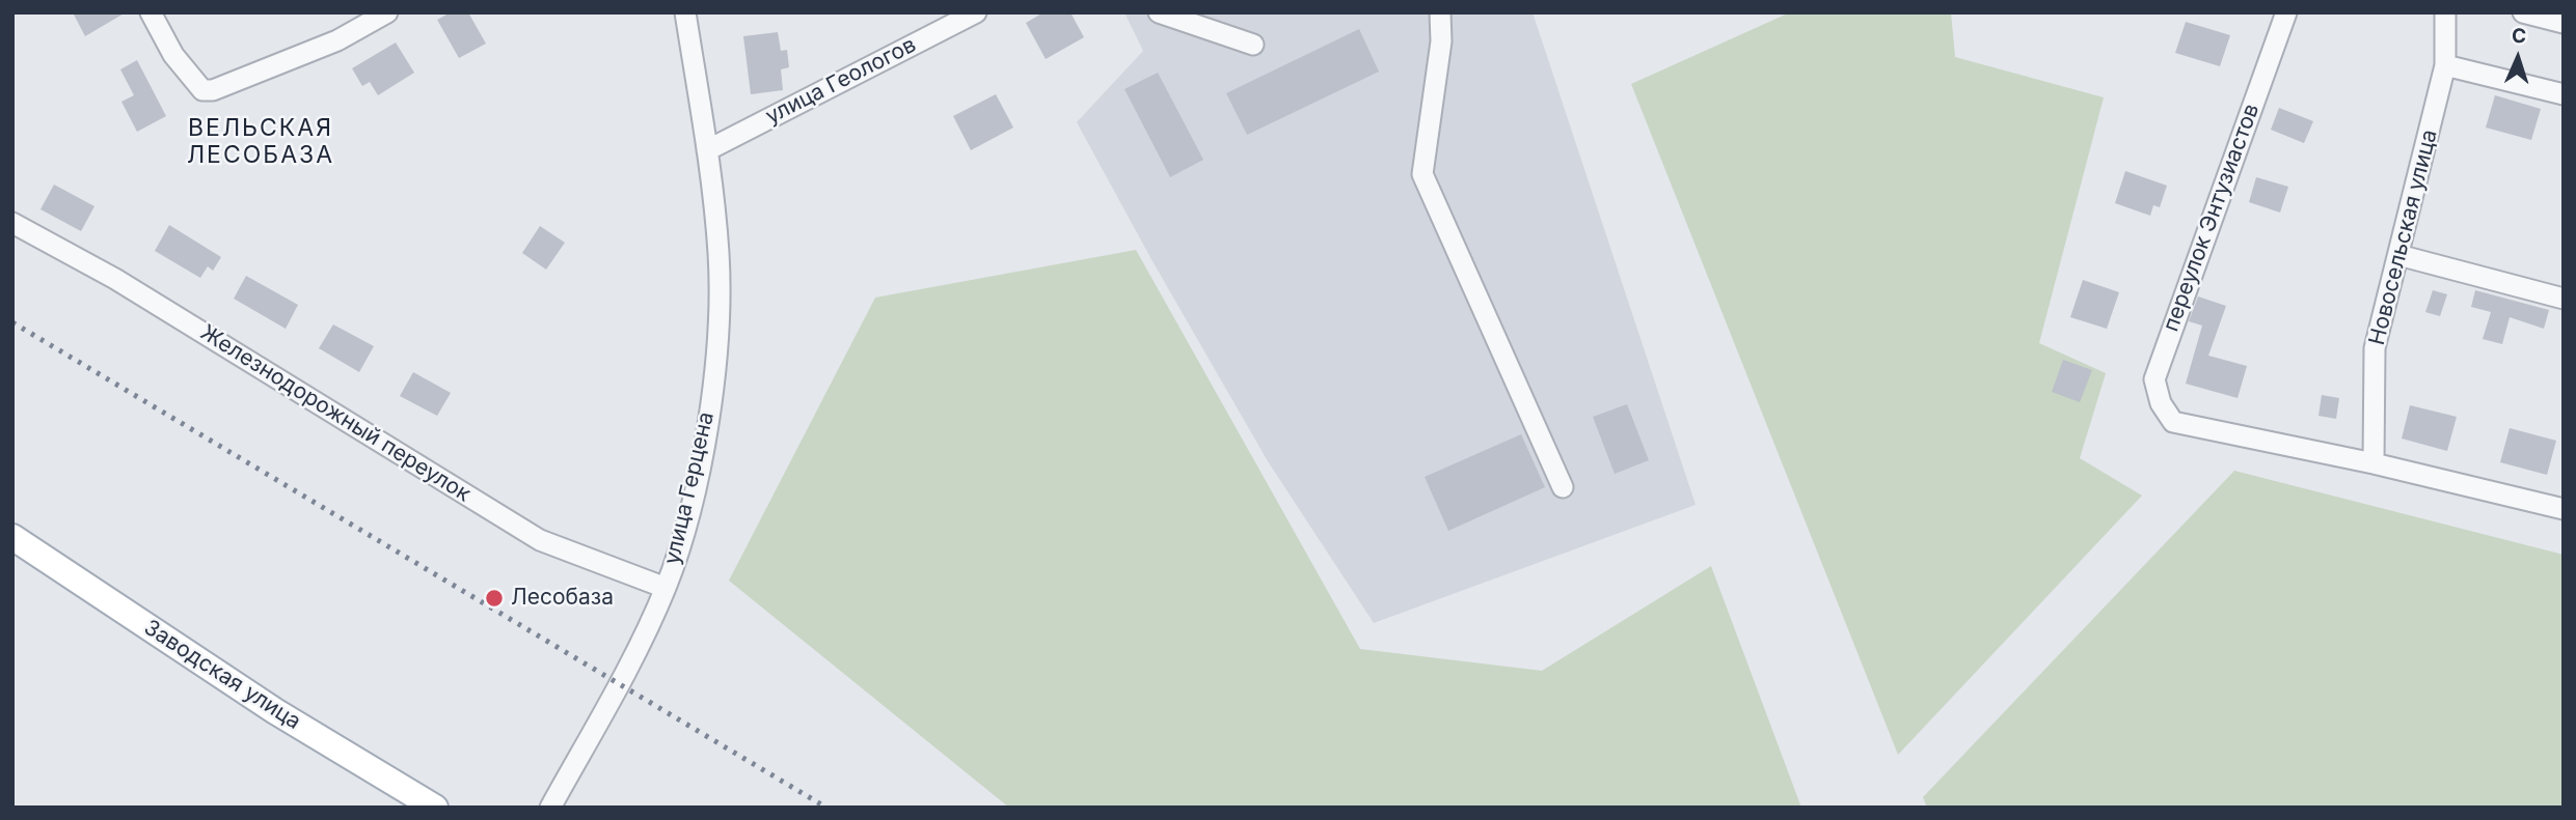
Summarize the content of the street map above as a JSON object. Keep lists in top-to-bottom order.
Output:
{
  "streets": {
    "main road": ["Заводская улица"],
    "street": [
      "улица Геологов",
      "переулок Энтузиастов",
      "Новосельская улица",
      "Железнодорожный переулок",
      "улица Герцена"
    ]
  },
  "crossings": [
    ["улица Геологов", "улица Герцена"],
    ["переулок Энтузиастов", "Новосельская улица"],
    ["Железнодорожный переулок", "улица Герцена"]
  ],
  "districts": ["ВЕЛЬСКАЯ ЛЕСОБАЗА"],
  "places": ["Лесобаза"],
  "north": "top"
}
